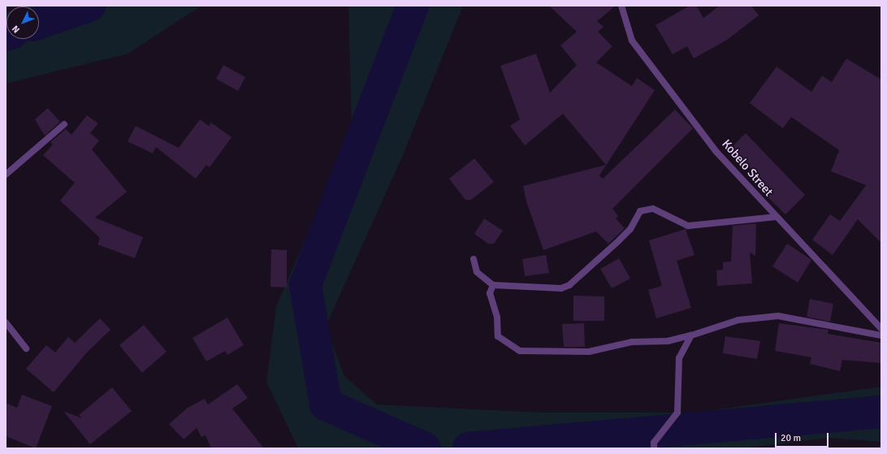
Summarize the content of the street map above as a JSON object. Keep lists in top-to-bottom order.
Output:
{
  "streets": {
    "street": ["Kobelo Street"]
  },
  "scale_bar": "20 m",
  "north": "bottom left"
}
